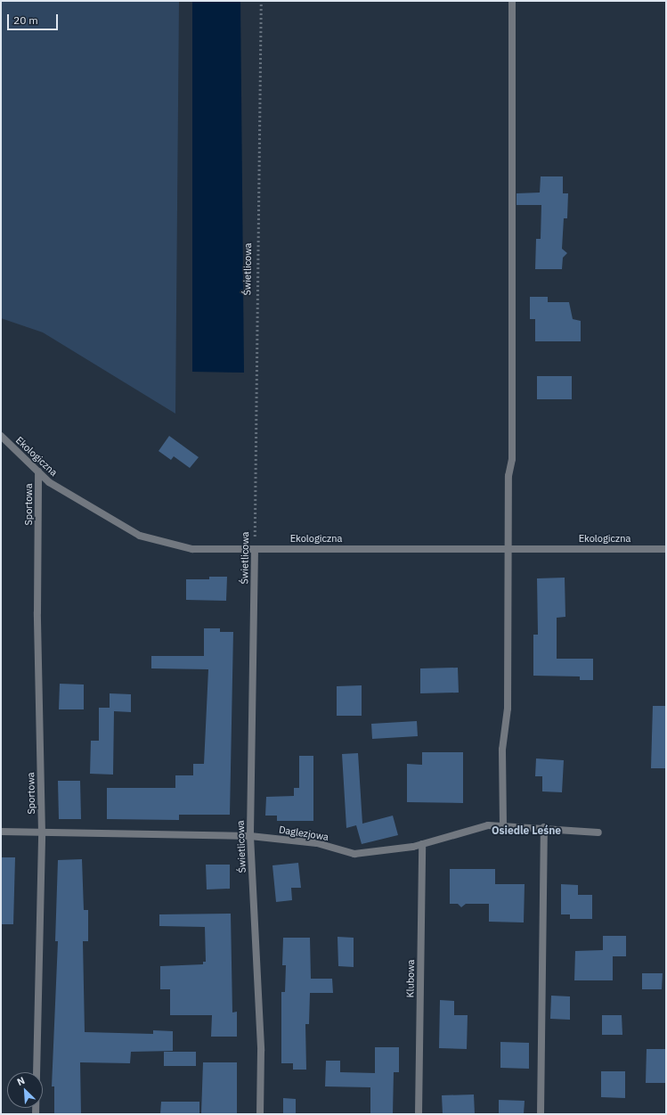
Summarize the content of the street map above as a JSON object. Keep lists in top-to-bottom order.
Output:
{
  "streets": {
    "street": [
      "Świetlicowa",
      "Ekologiczna",
      "Sportowa",
      "Daglezjowa",
      "Klubowa"
    ]
  },
  "crossings": [
    ["Świetlicowa", "Ekologiczna"],
    ["Świetlicowa", "Daglezjowa"],
    ["Ekologiczna", "Sportowa"],
    ["Sportowa", "Daglezjowa"],
    ["Daglezjowa", "Klubowa"]
  ],
  "districts": ["Osiedle Leśne"],
  "scale_bar": "20 m",
  "north": "top left"
}
